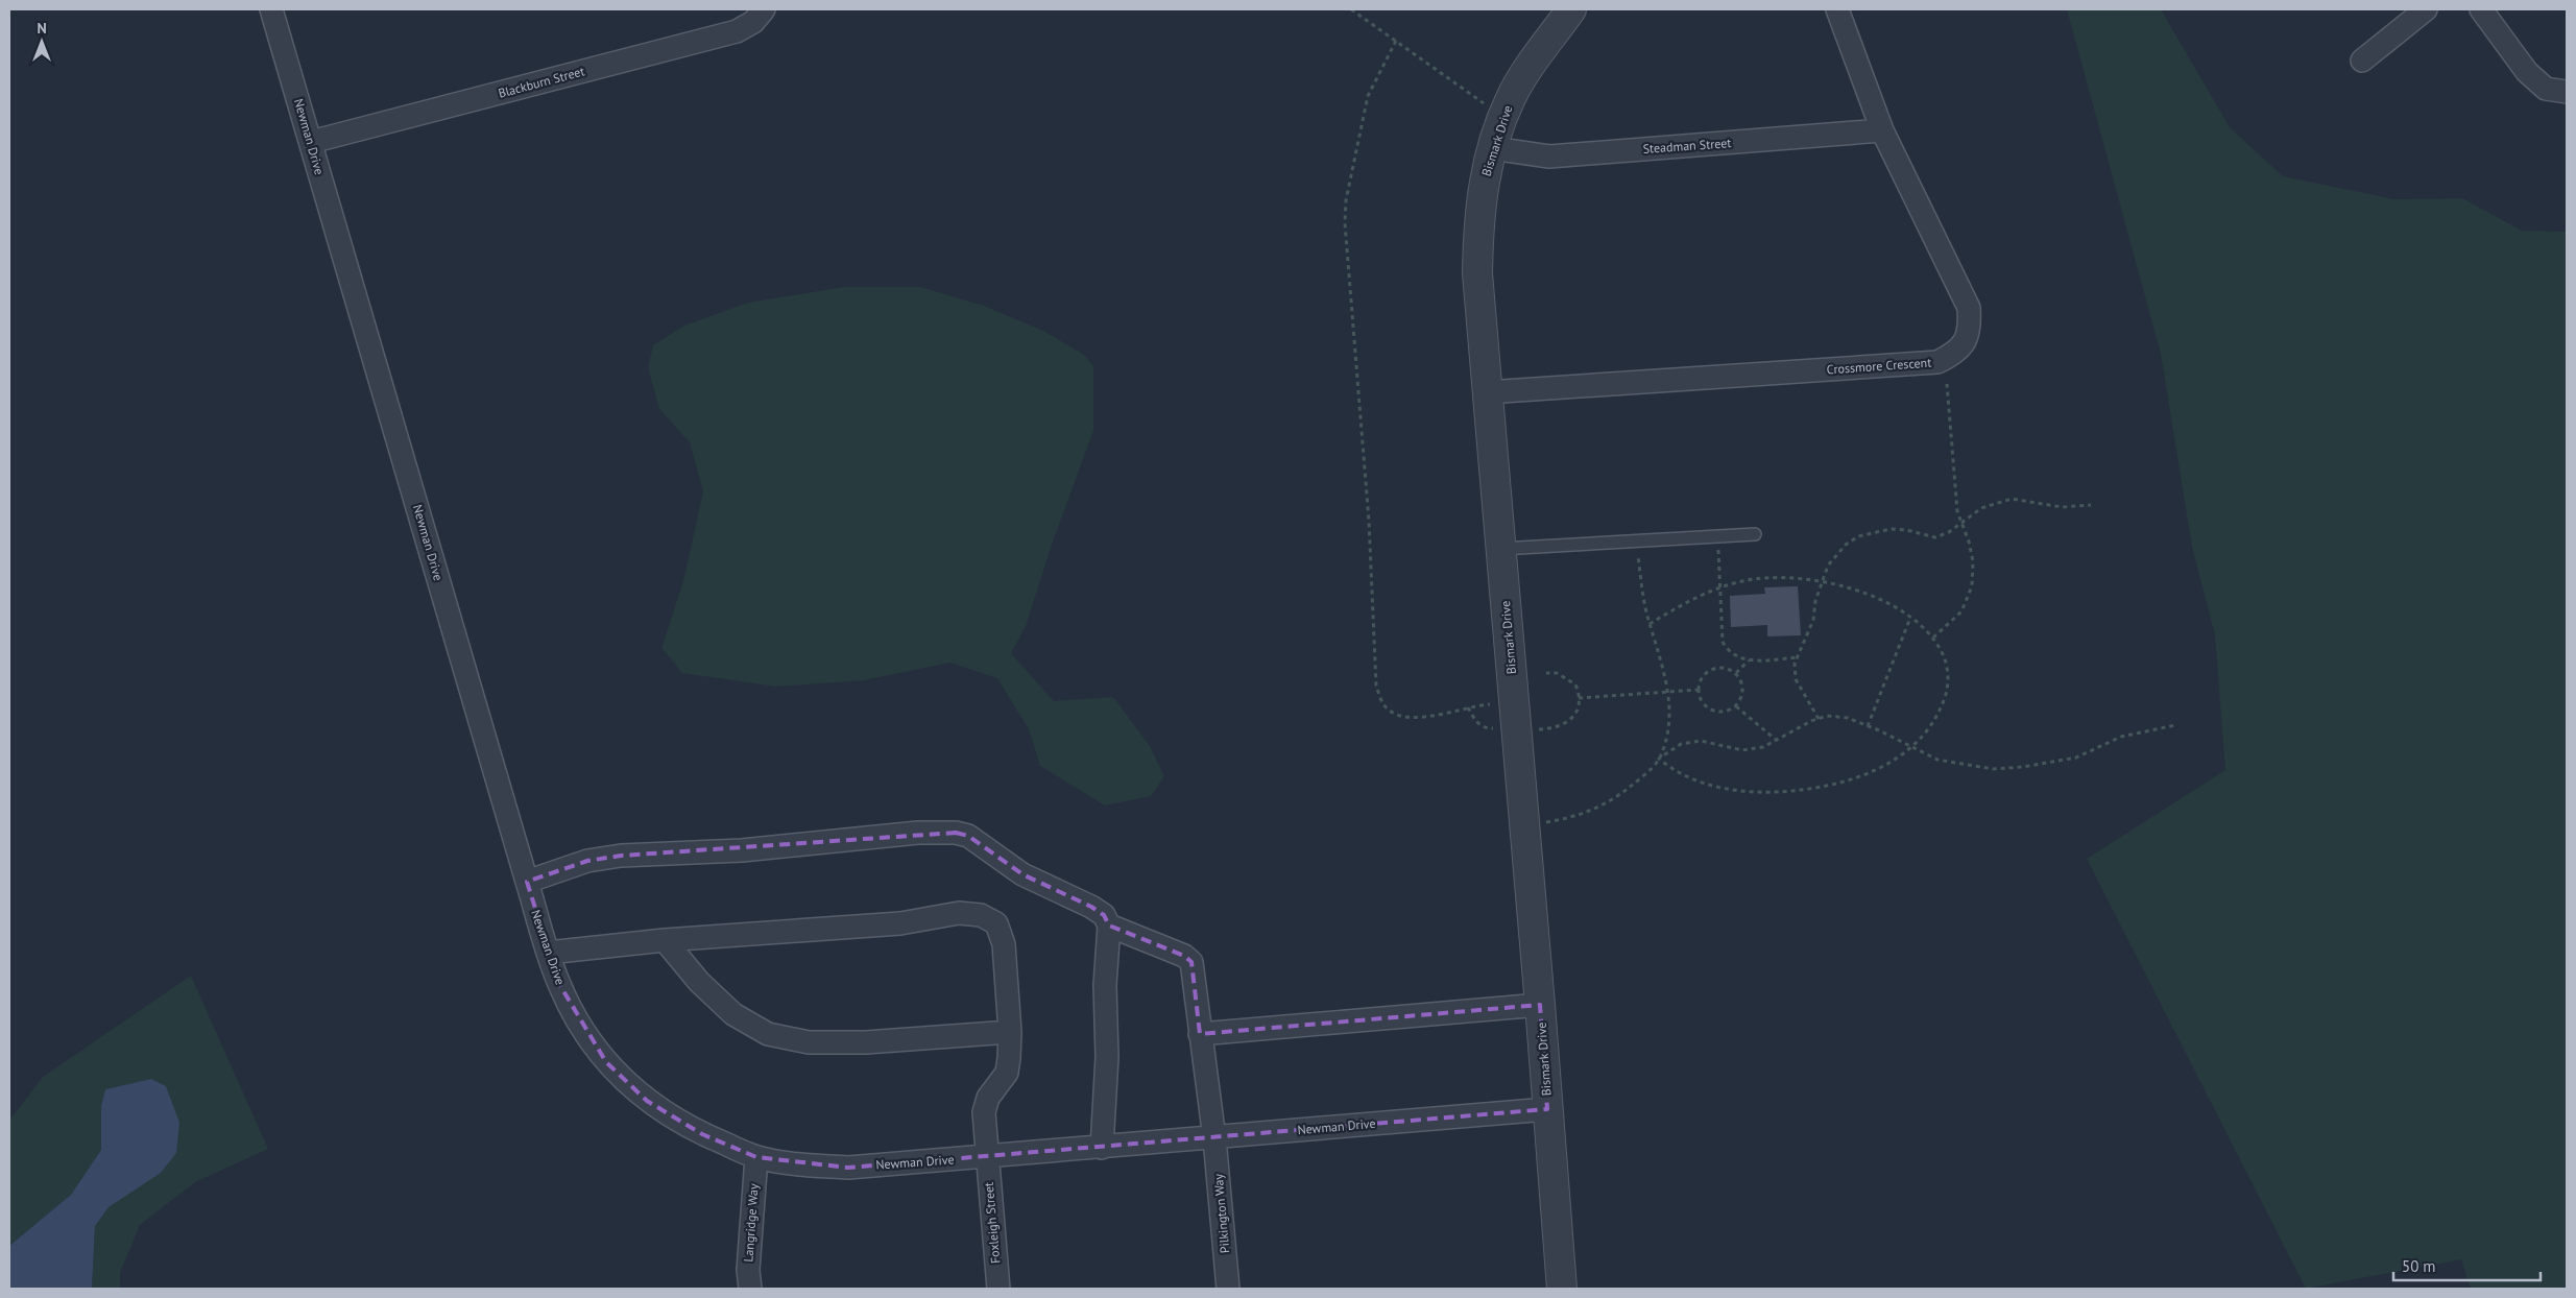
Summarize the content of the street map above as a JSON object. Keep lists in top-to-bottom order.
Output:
{
  "streets": {
    "street": [
      "Blackburn Street",
      "Newman Drive",
      "Bismark Drive",
      "Steadman Street",
      "Crossmore Crescent",
      "Pilkington Way",
      "Langridge Way",
      "Foxleigh Street"
    ]
  },
  "crossings": [
    ["Blackburn Street", "Newman Drive"],
    ["Newman Drive", "Bismark Drive"],
    ["Newman Drive", "Pilkington Way"],
    ["Newman Drive", "Langridge Way"],
    ["Newman Drive", "Foxleigh Street"],
    ["Bismark Drive", "Steadman Street"],
    ["Bismark Drive", "Crossmore Crescent"],
    ["Steadman Street", "Crossmore Crescent"]
  ],
  "scale_bar": "50 m",
  "north": "top"
}
